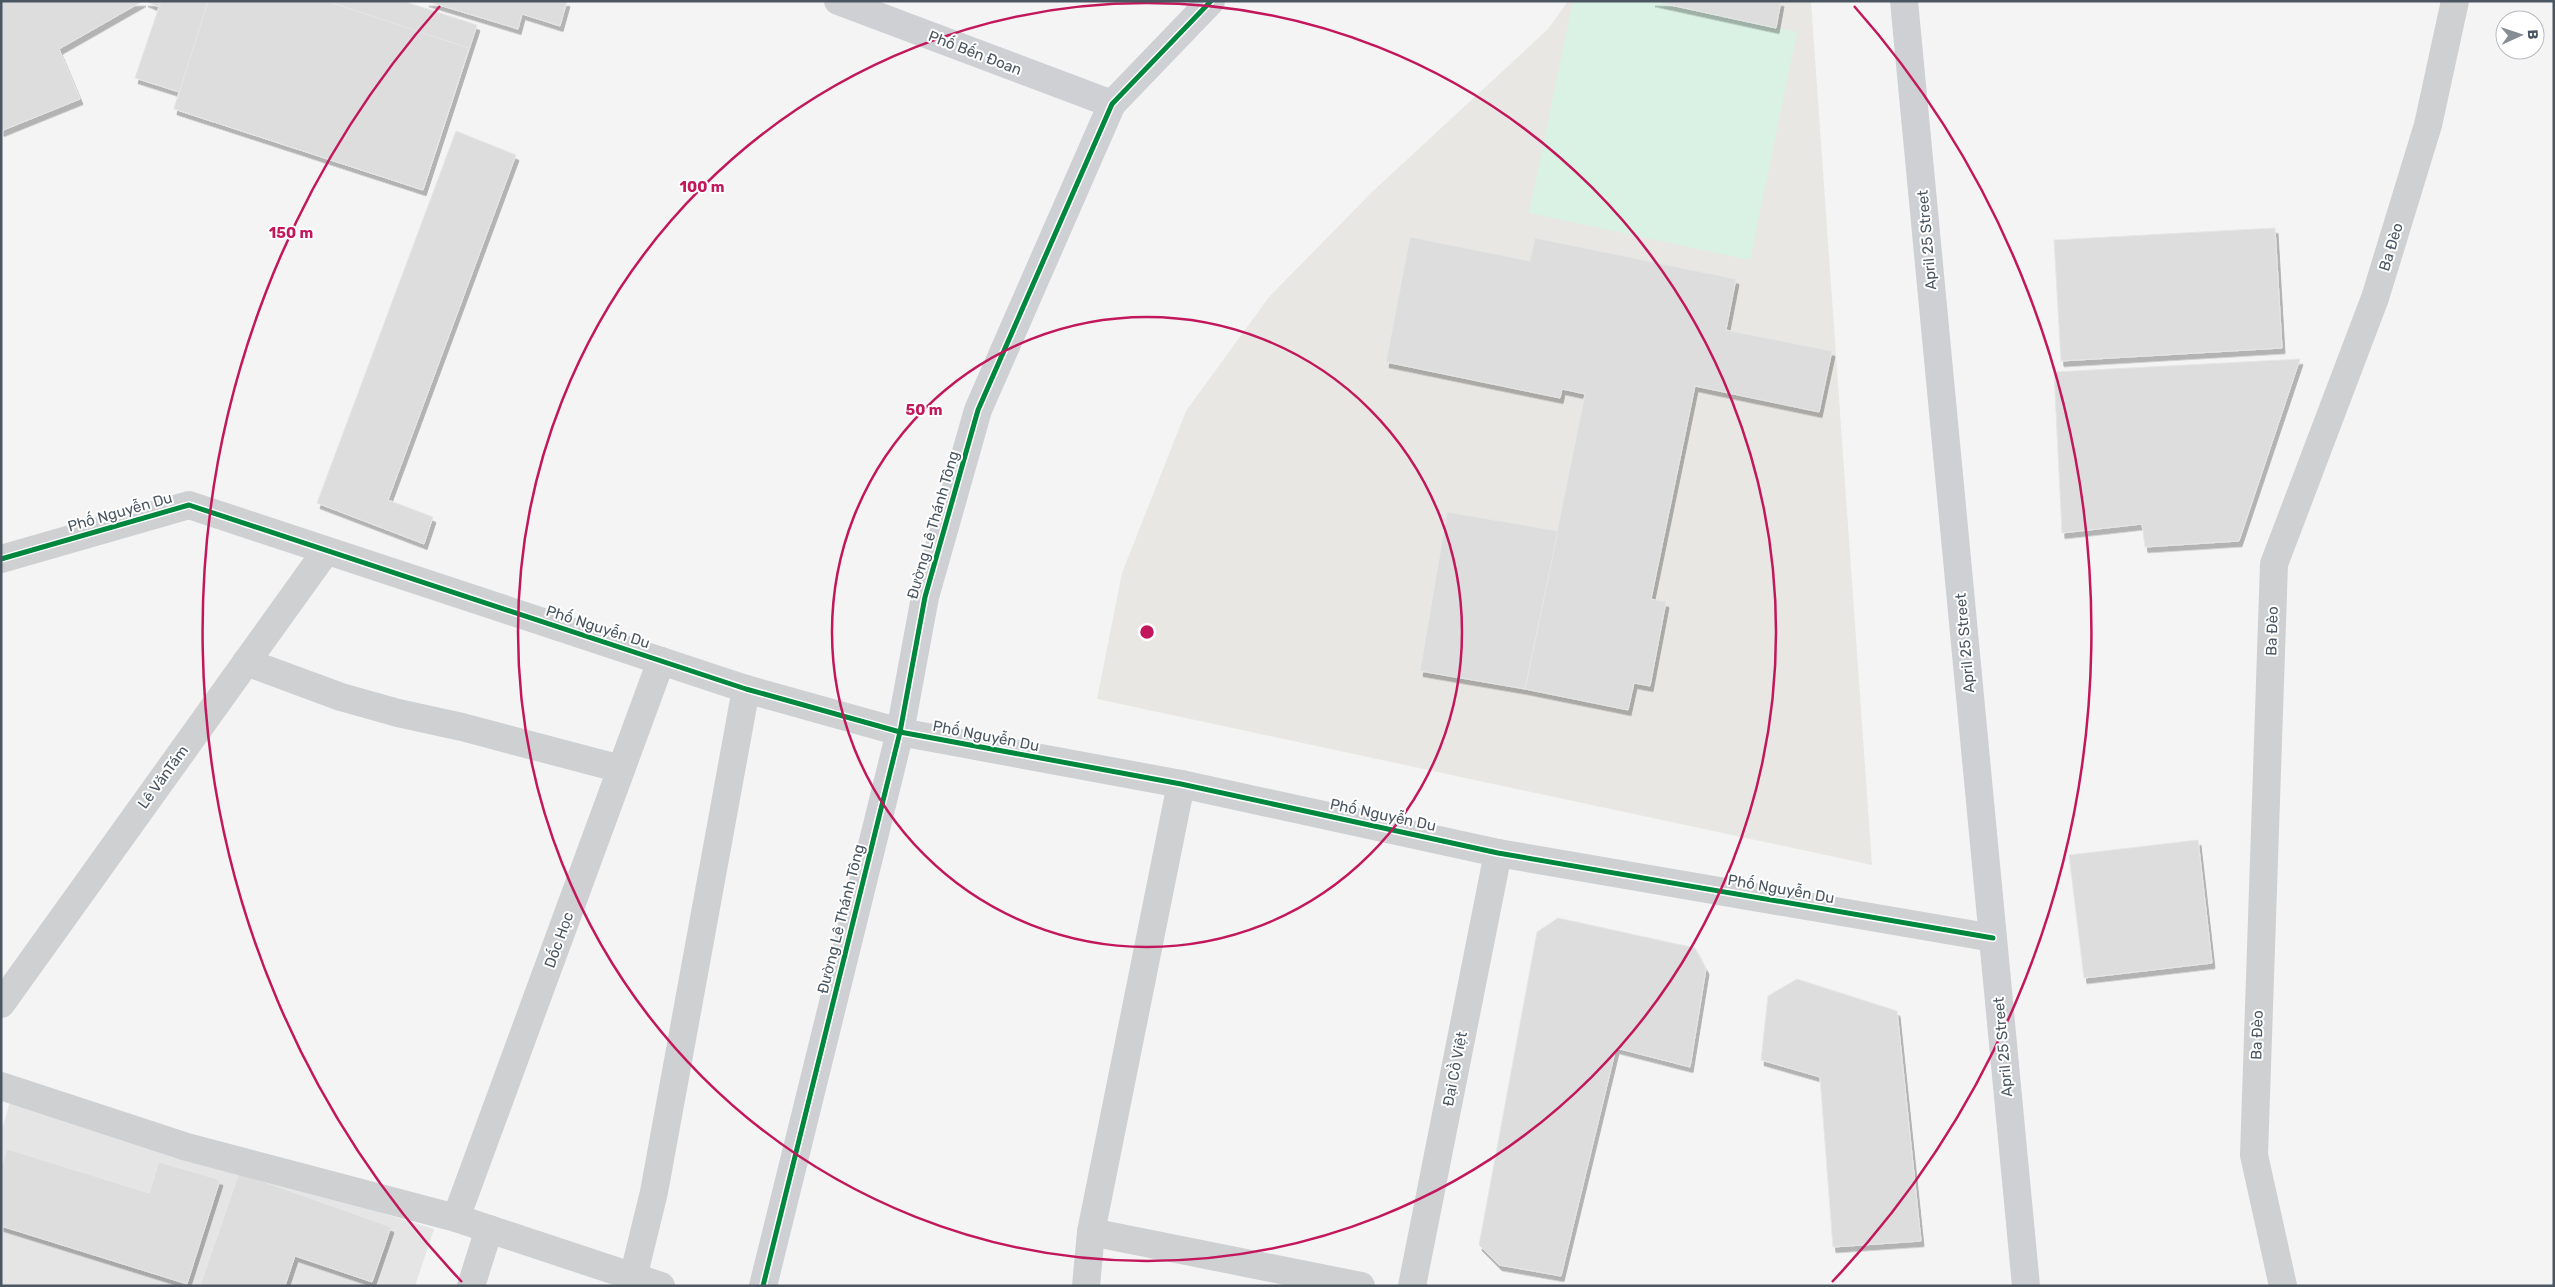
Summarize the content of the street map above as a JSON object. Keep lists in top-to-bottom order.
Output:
{
  "streets": {
    "street": [
      "Phố Bến Đoan",
      "April 25 Street",
      "Ba Đèo",
      "Phố Nguyễn Du",
      "Đường Lê Thánh Tông",
      "Lê VănTám",
      "Dốc Học",
      "Đại Cồ Việt"
    ]
  },
  "crossings": [
    ["Phố Bến Đoan", "Đường Lê Thánh Tông"],
    ["April 25 Street", "Phố Nguyễn Du"],
    ["Phố Nguyễn Du", "Đường Lê Thánh Tông"],
    ["Phố Nguyễn Du", "Lê VănTám"],
    ["Phố Nguyễn Du", "Dốc Học"],
    ["Phố Nguyễn Du", "Đại Cồ Việt"]
  ],
  "north": "right",
  "rings": ["100 m", "150 m", "50 m"]
}
